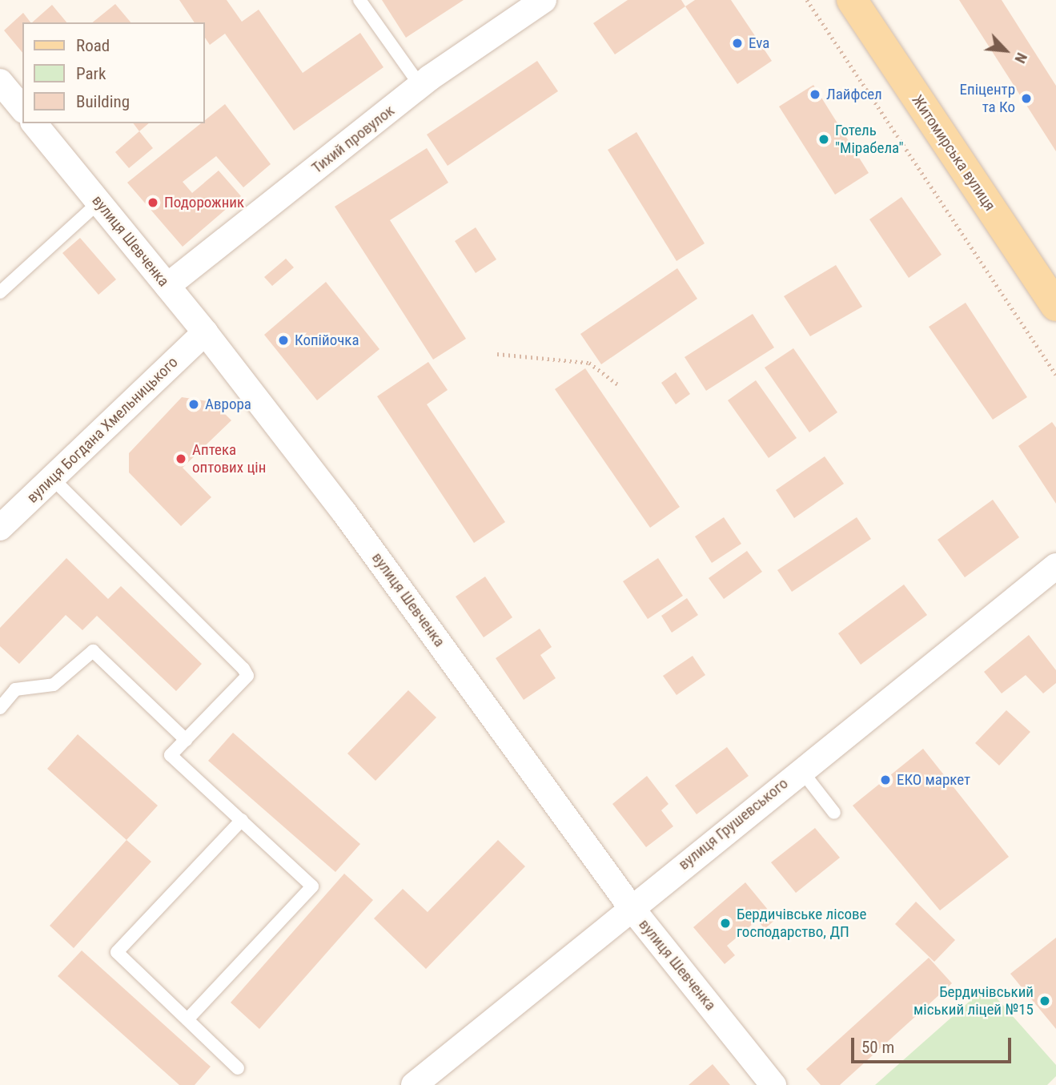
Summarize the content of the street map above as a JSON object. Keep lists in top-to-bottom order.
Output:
{
  "streets": {
    "main road": ["Житомирська вулиця"],
    "street": [
      "Тихий провулок",
      "вулиця Шевченка",
      "вулиця Богдана Хмельницького",
      "вулиця Грушевського"
    ]
  },
  "crossings": [
    ["Тихий провулок", "вулиця Шевченка"],
    ["вулиця Шевченка", "вулиця Богдана Хмельницького"],
    ["вулиця Шевченка", "вулиця Грушевського"]
  ],
  "places": [
    "Eva",
    "Лайфсел",
    "Епіцентр та Ко",
    "Готель \"Мірабела\"",
    "Подорожник",
    "Копійочка",
    "Аврора",
    "Аптека оптових цін",
    "ЕКО маркет",
    "Бердичівське лісове господарство, ДП",
    "Бердичівський міський ліцей №15"
  ],
  "legend": ["Road", "Park", "Building"],
  "scale_bar": "50 m",
  "north": "bottom right"
}
